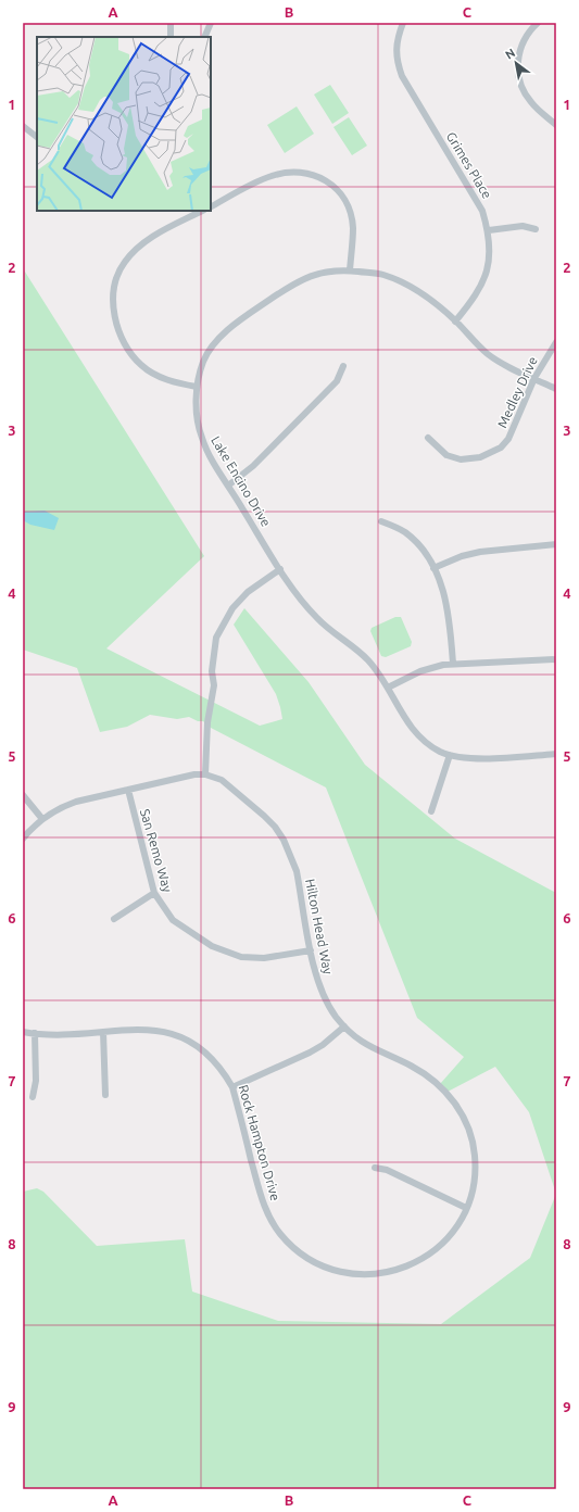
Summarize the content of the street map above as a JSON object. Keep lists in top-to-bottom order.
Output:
{
  "streets": {
    "street": [
      "Grimes Place",
      "Medley Drive",
      "Lake Encino Drive",
      "San Remo Way",
      "Hilton Head Way",
      "Rock Hampton Drive"
    ]
  },
  "crossings": [
    ["Grimes Place", "Lake Encino Drive"],
    ["Medley Drive", "Lake Encino Drive"],
    ["San Remo Way", "Hilton Head Way"],
    ["Hilton Head Way", "Rock Hampton Drive"]
  ],
  "north": "top left",
  "grid": {
    "columns": ["A", "B", "C"],
    "rows": [
      "1",
      "2",
      "3",
      "4",
      "5",
      "6",
      "7",
      "8",
      "9"
    ]
  }
}
